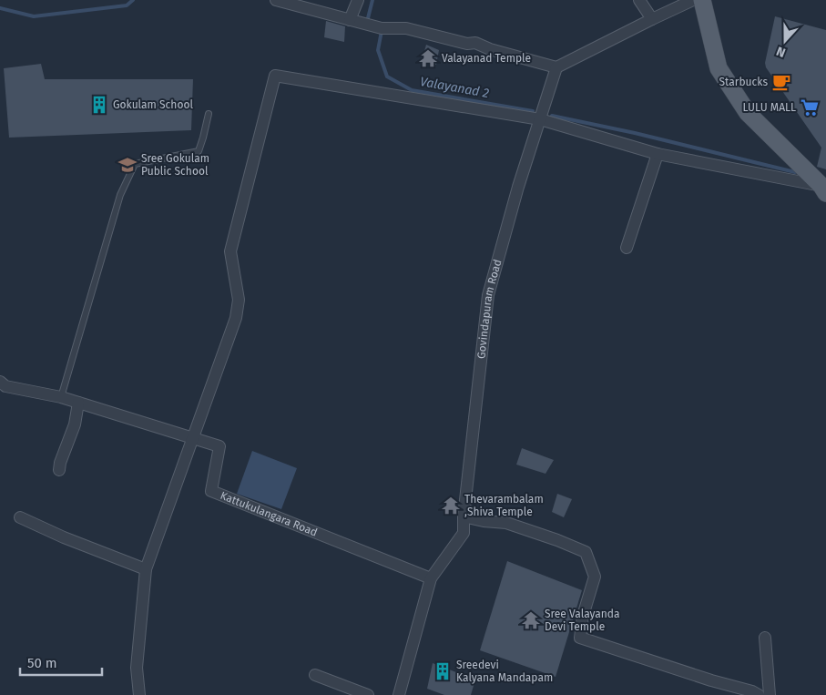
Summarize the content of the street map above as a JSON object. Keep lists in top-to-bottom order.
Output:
{
  "streets": {
    "street": ["Govindapuram Road", "Kattukulangara Road"]
  },
  "crossings": [
    ["Govindapuram Road", "Kattukulangara Road"]
  ],
  "water": ["Valayanad 2"],
  "places": {
    "temple": ["Valayanad Temple", "Thevarambalam ,Shiva Temple", "Sree Valayanda Devi Temple"],
    "cafe": ["Starbucks"],
    "building": ["Gokulam School", "Sreedevi Kalyana Mandapam"],
    "supermarket": ["LULU MALL"],
    "school or university": ["Sree Gokulam Public School"]
  },
  "scale_bar": "50 m",
  "north": "bottom"
}
